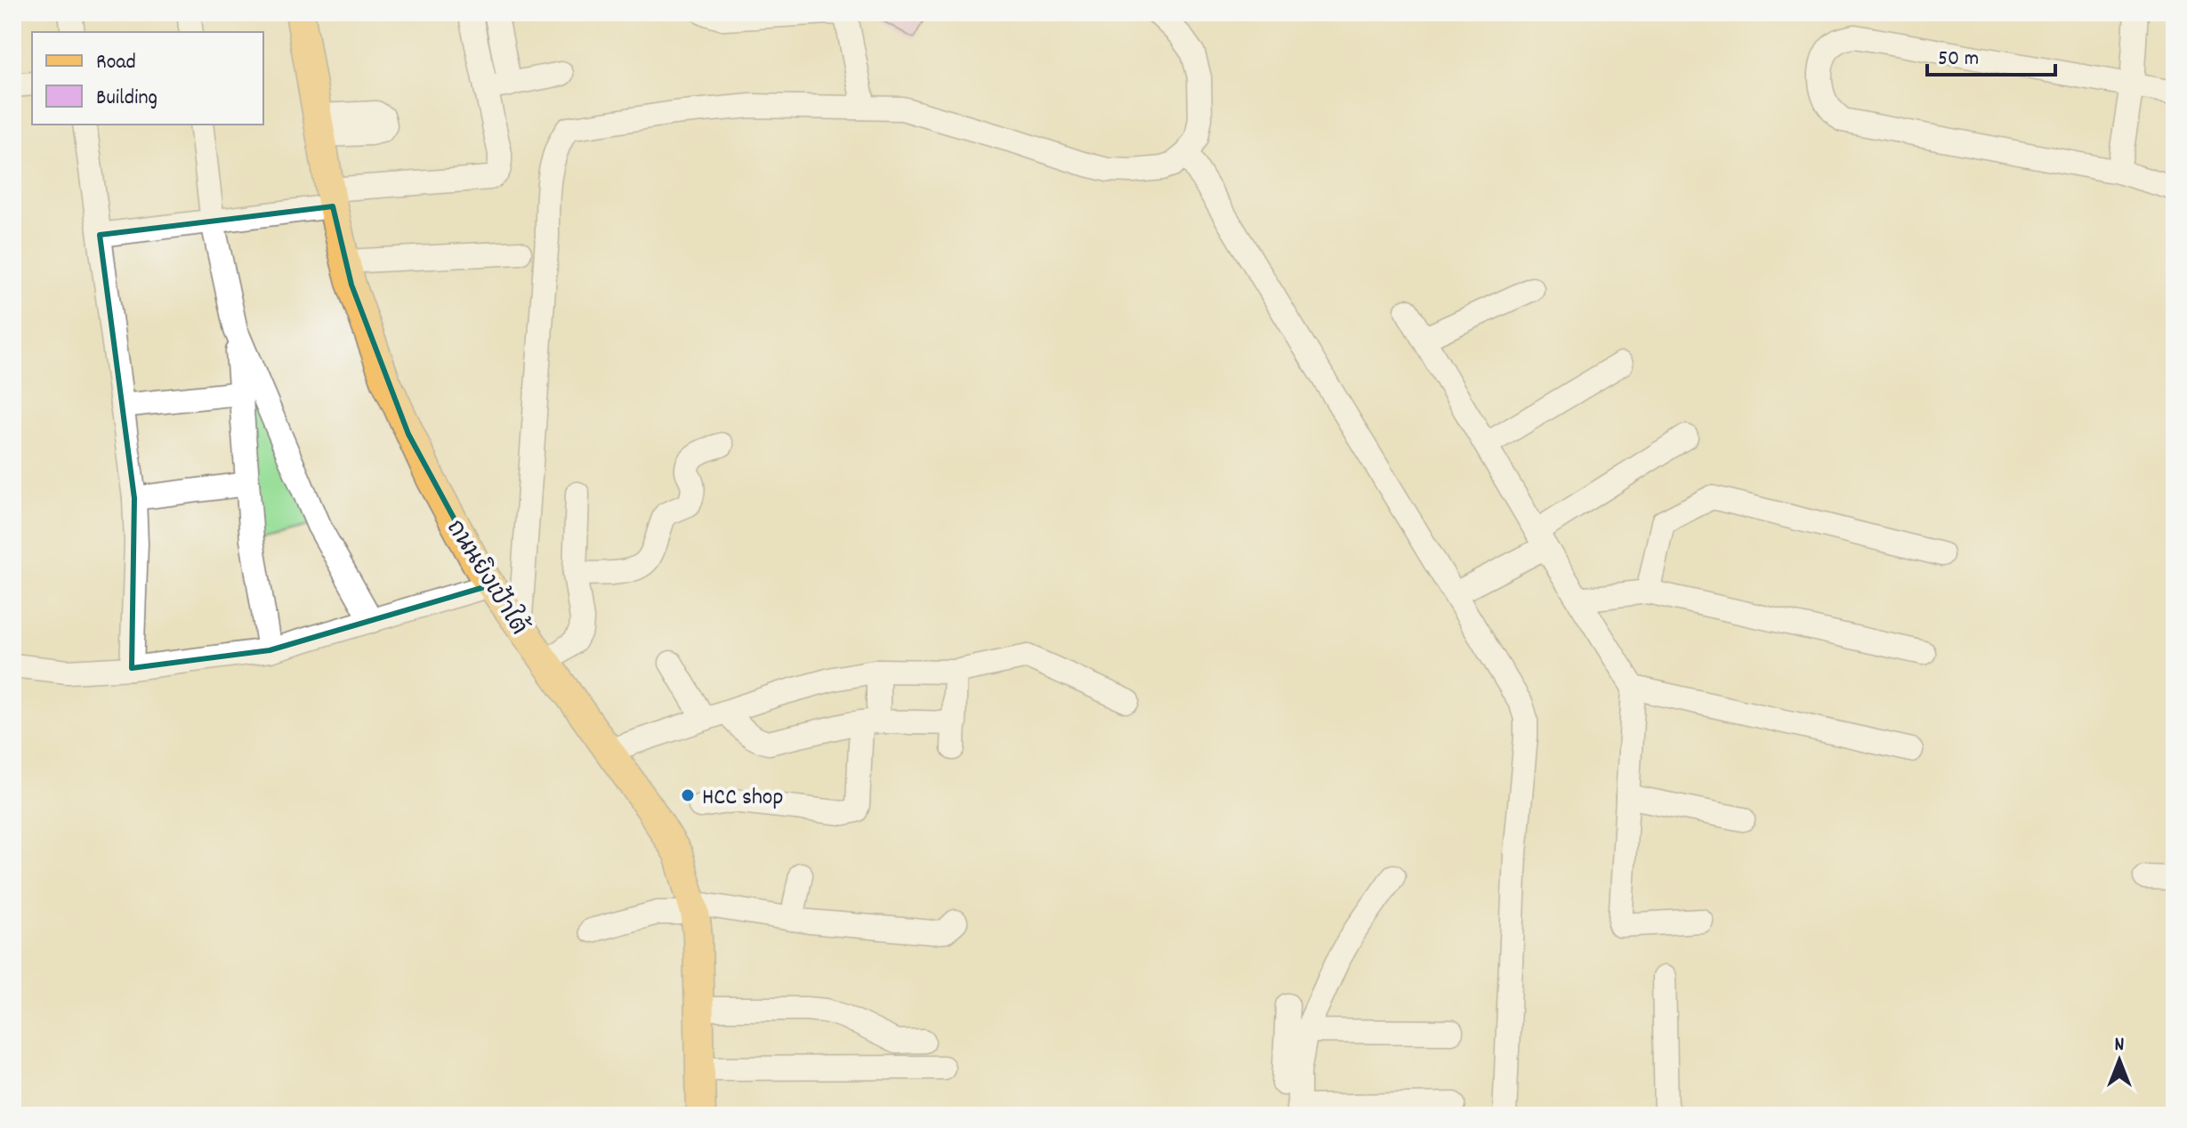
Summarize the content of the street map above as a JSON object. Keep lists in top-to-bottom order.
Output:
{
  "streets": {
    "main road": ["ถนนยิงเป้าใต้"]
  },
  "places": ["HCC shop"],
  "legend": ["Road", "Building"],
  "scale_bar": "50 m",
  "north": "top"
}
